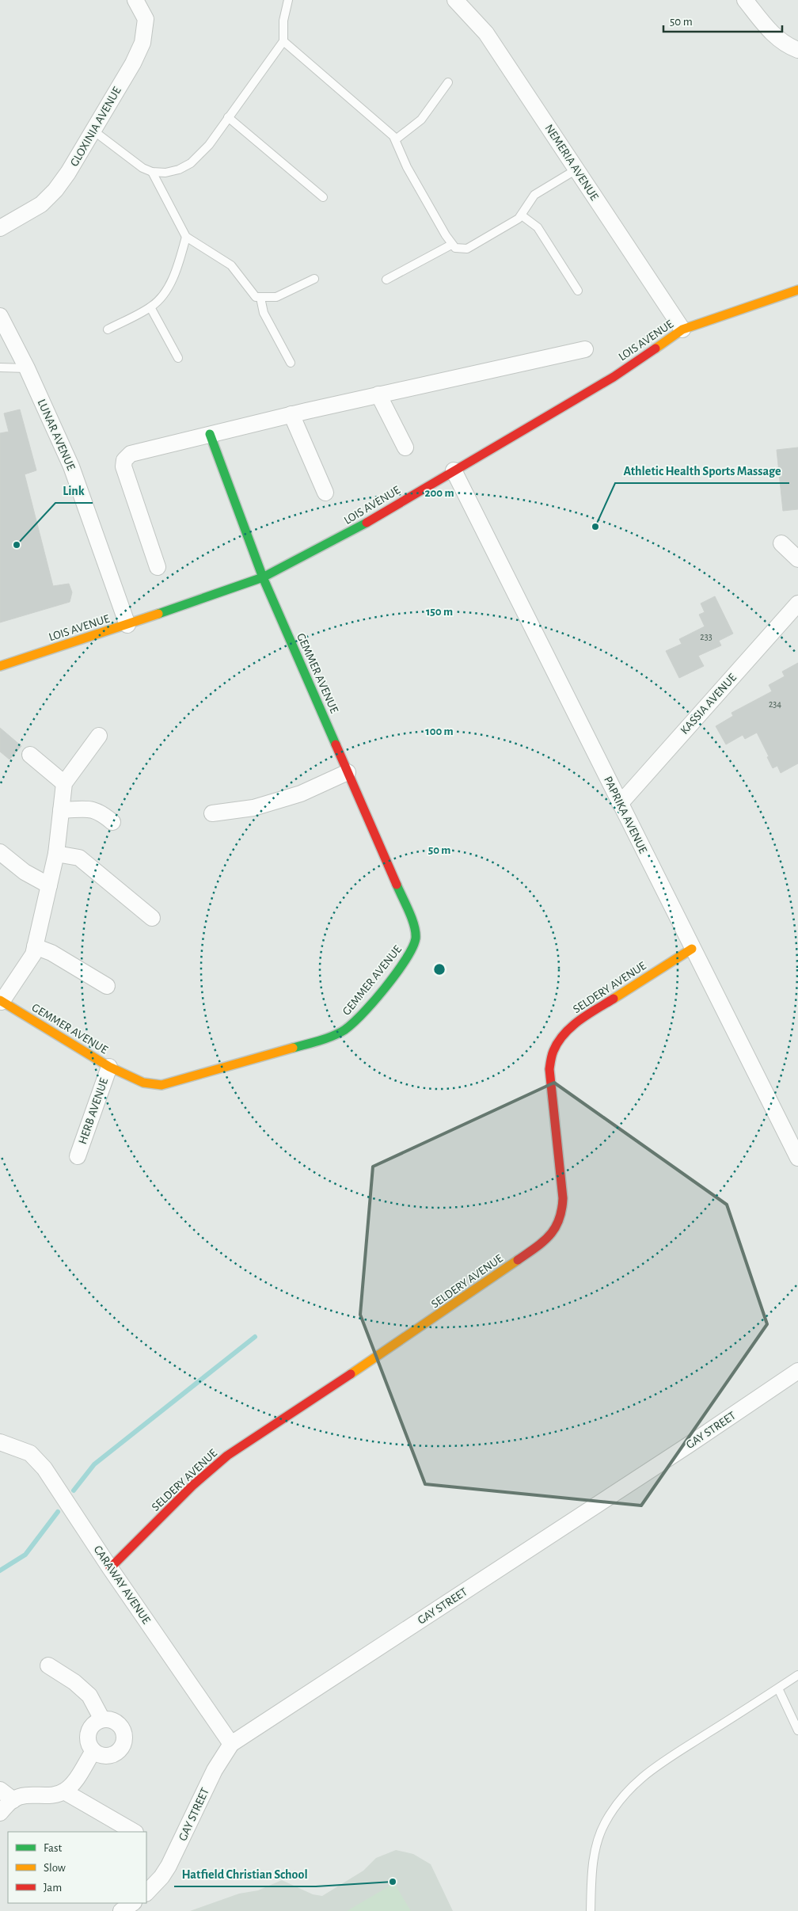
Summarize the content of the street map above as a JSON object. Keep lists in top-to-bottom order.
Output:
{
  "streets": {
    "street": [
      "GLOXINIA AVENUE",
      "NEMERIA AVENUE",
      "LOIS AVENUE",
      "LUNAR AVENUE",
      "GEMMER AVENUE",
      "KASSIA AVENUE",
      "PAPRIKA AVENUE",
      "SELDERY AVENUE",
      "HERB AVENUE",
      "GAY STREET",
      "CARAWAY AVENUE"
    ]
  },
  "crossings": [
    ["NEMERIA AVENUE", "LOIS AVENUE"],
    ["LOIS AVENUE", "LUNAR AVENUE"],
    ["LOIS AVENUE", "GEMMER AVENUE"],
    ["LOIS AVENUE", "PAPRIKA AVENUE"],
    ["GEMMER AVENUE", "HERB AVENUE"],
    ["KASSIA AVENUE", "PAPRIKA AVENUE"],
    ["PAPRIKA AVENUE", "SELDERY AVENUE"],
    ["SELDERY AVENUE", "CARAWAY AVENUE"],
    ["GAY STREET", "CARAWAY AVENUE"]
  ],
  "places": ["Athletic Health Sports Massage", "Link", "Hatfield Christian School"],
  "house_numbers": ["233", "234"],
  "legend": ["Fast", "Slow", "Jam"],
  "scale_bar": "50 m",
  "rings": [
    "200 m",
    "150 m",
    "100 m",
    "50 m"
  ]
}
